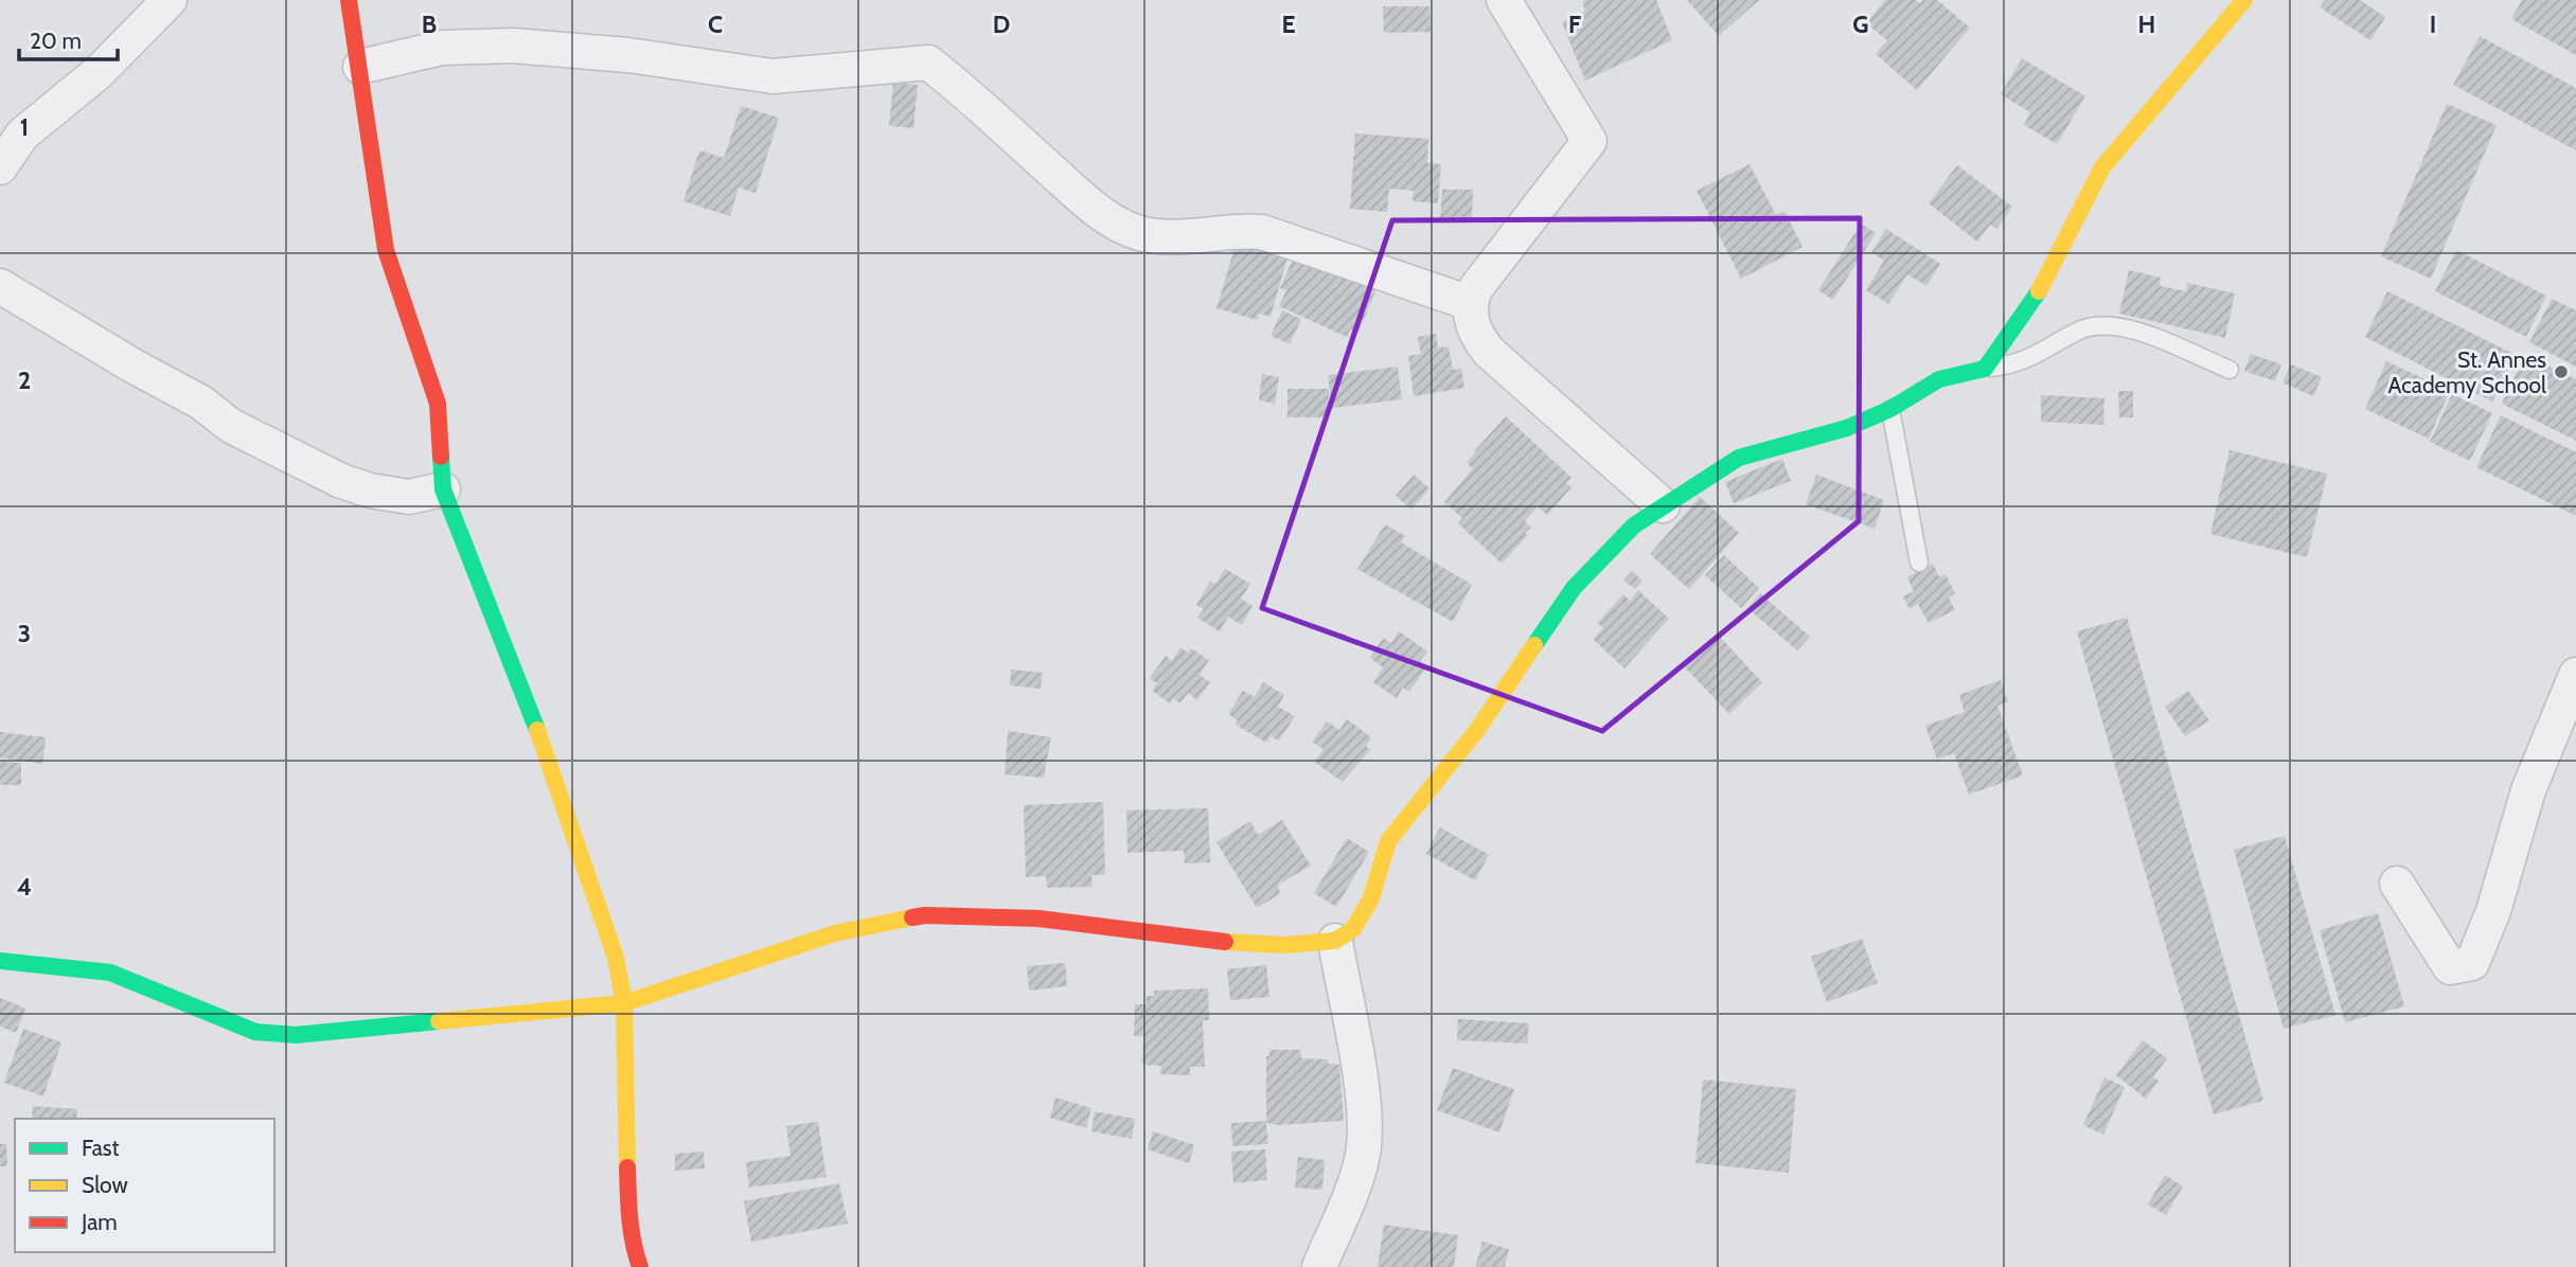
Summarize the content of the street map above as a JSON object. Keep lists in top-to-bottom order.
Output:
{
  "places": ["St. Annes Academy School"],
  "legend": ["Fast", "Slow", "Jam"],
  "scale_bar": "20 m",
  "grid": {
    "columns": [
      "B",
      "C",
      "D",
      "E",
      "F",
      "G",
      "H",
      "I"
    ],
    "rows": [
      "1",
      "2",
      "3",
      "4"
    ]
  }
}
